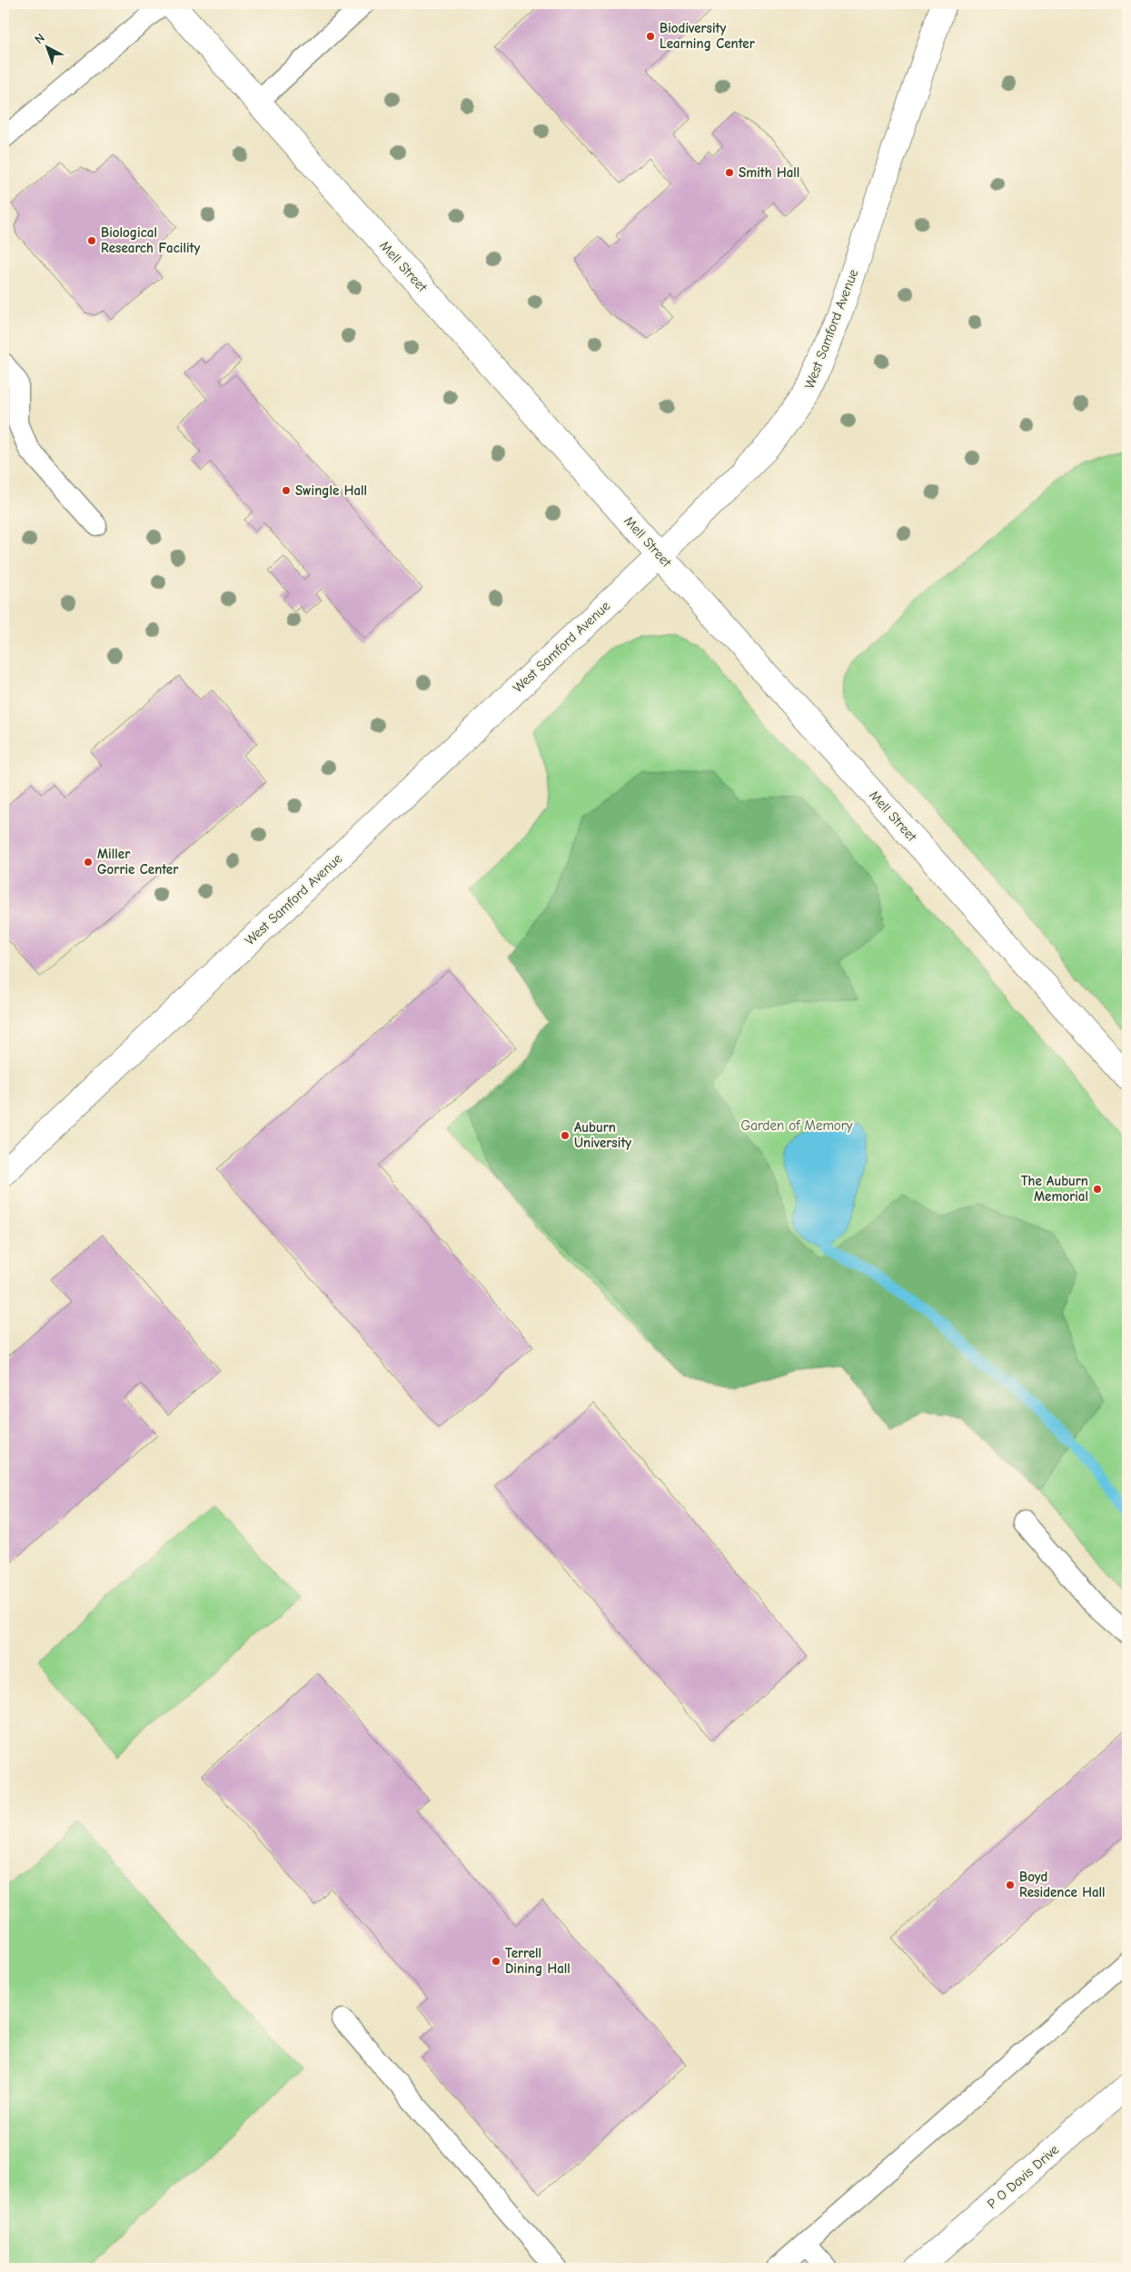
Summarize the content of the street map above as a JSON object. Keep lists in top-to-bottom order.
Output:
{
  "streets": {
    "street": ["Mell Street", "West Samford Avenue", "P O Davis Drive"]
  },
  "crossings": [
    ["Mell Street", "West Samford Avenue"]
  ],
  "parks": ["Garden of Memory"],
  "places": [
    "Biodiversity Learning Center",
    "Smith Hall",
    "Biological Research Facility",
    "Swingle Hall",
    "Miller Gorrie Center",
    "Auburn University",
    "The Auburn Memorial",
    "Boyd Residence Hall",
    "Terrell Dining Hall"
  ],
  "north": "top left"
}
